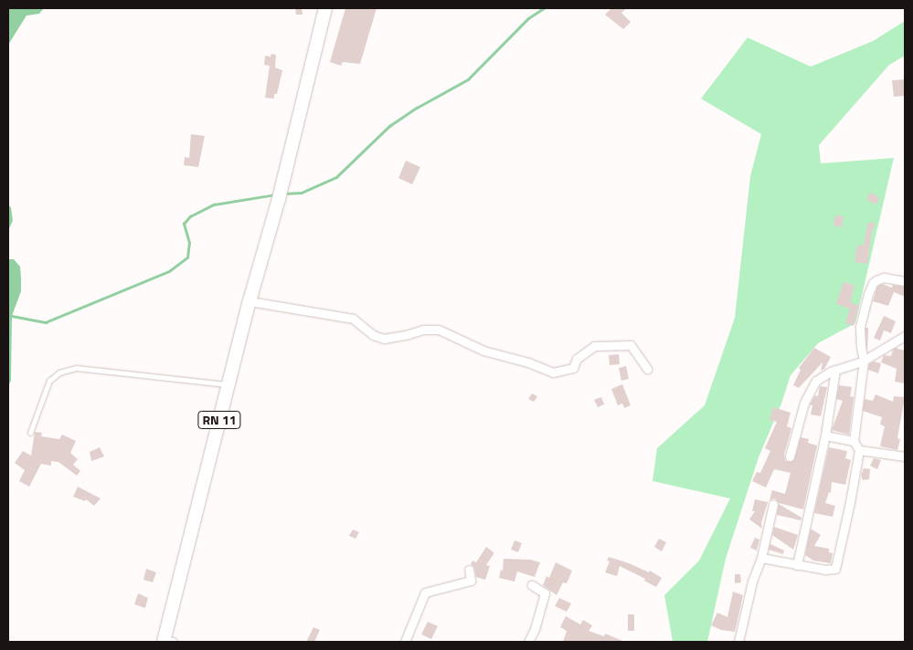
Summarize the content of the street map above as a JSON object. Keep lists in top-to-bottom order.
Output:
{
  "streets": {
    "main road": ["RN 11"]
  }
}
